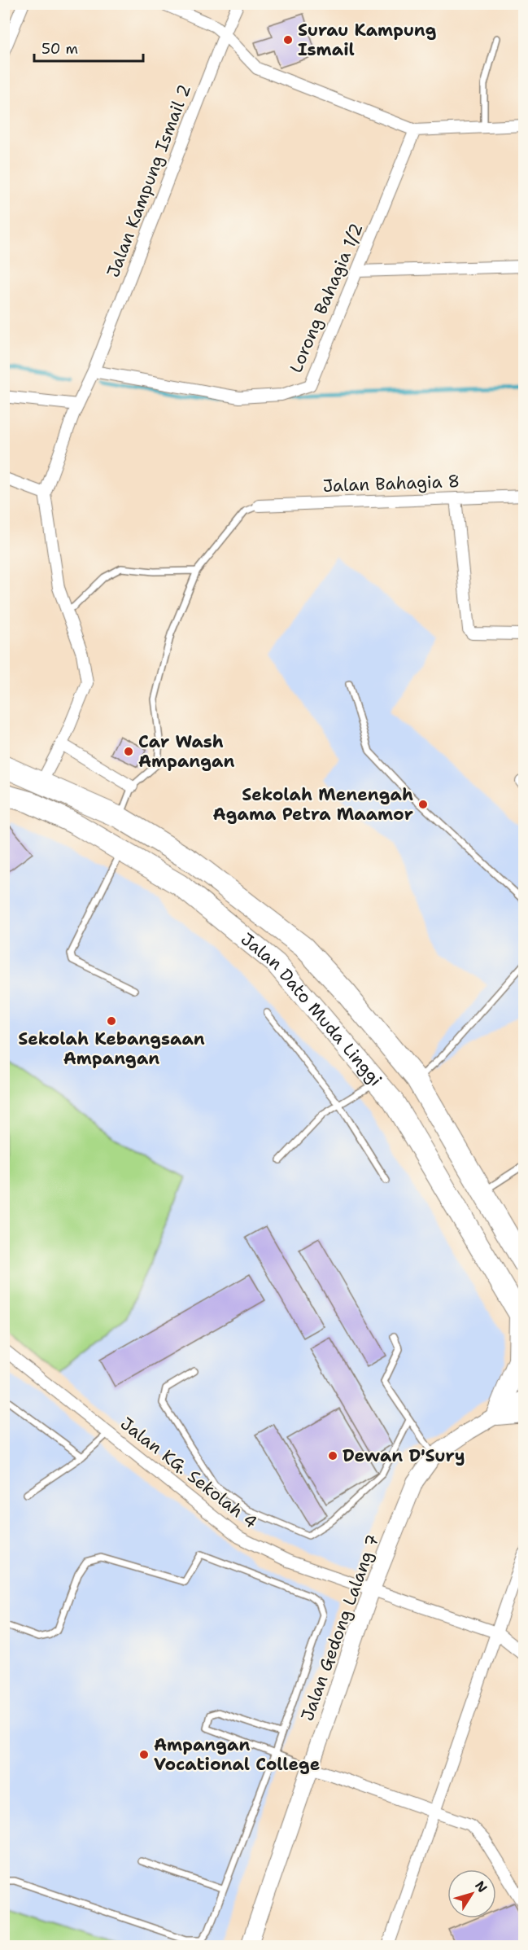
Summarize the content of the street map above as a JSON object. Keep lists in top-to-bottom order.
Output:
{
  "streets": {
    "highway": ["Jalan Dato Muda Linggi"],
    "street": [
      "Jalan Kampung Ismail 2",
      "Lorong Bahagia 1/2",
      "Jalan Bahagia 8",
      "Jalan KG. Sekolah 4",
      "Jalan Gedong Lalang 7"
    ]
  },
  "crossings": [
    ["Jalan Kampung Ismail 2", "Lorong Bahagia 1/2"],
    ["Jalan KG. Sekolah 4", "Jalan Gedong Lalang 7"]
  ],
  "places": [
    "Surau Kampung Ismail",
    "Car Wash Ampangan",
    "Sekolah Menengah Agama Petra Maamor",
    "Sekolah Kebangsaan Ampangan",
    "Dewan D'Sury",
    "Ampangan Vocational College"
  ],
  "scale_bar": "50 m",
  "north": "top right"
}
